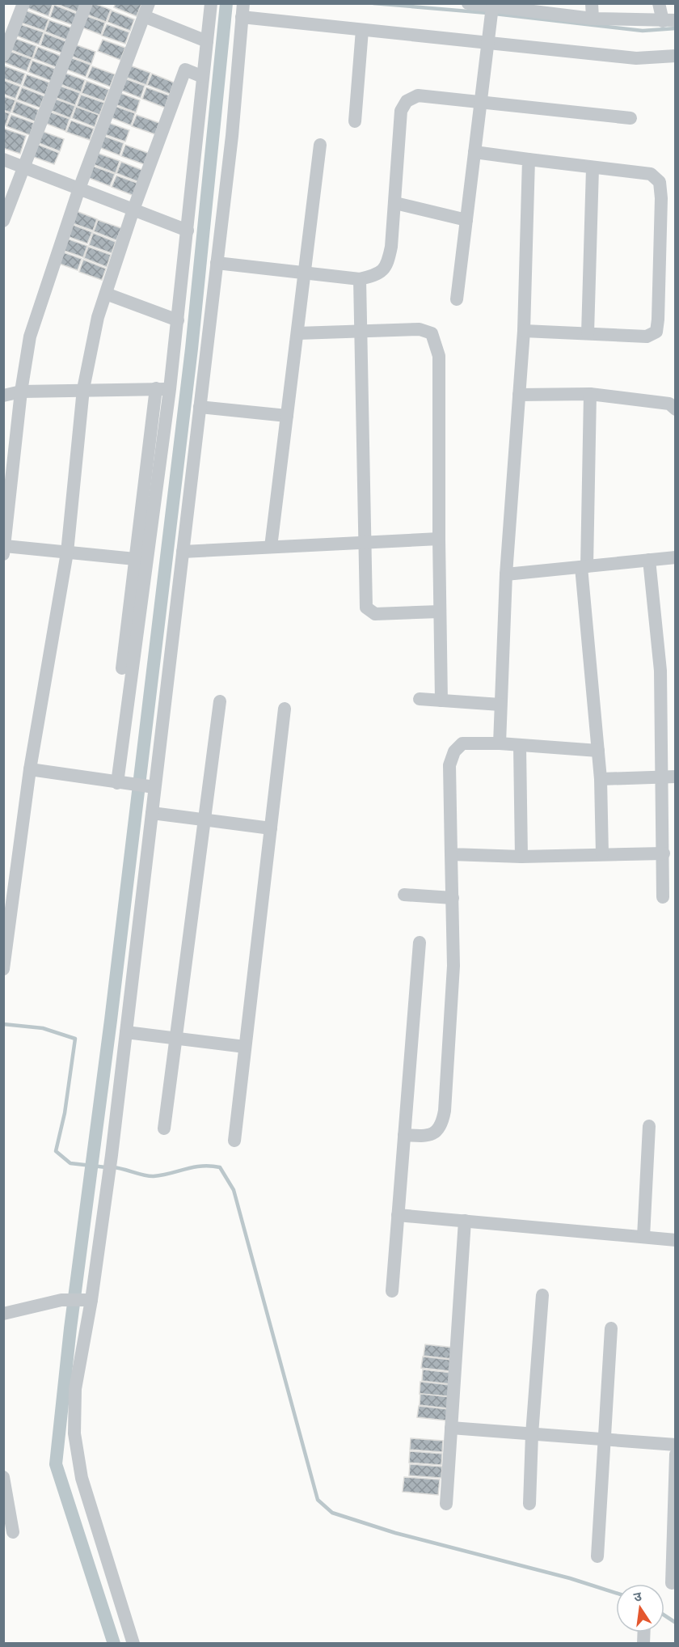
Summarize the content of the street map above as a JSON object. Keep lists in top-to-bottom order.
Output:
{
  "north": "top"
}
